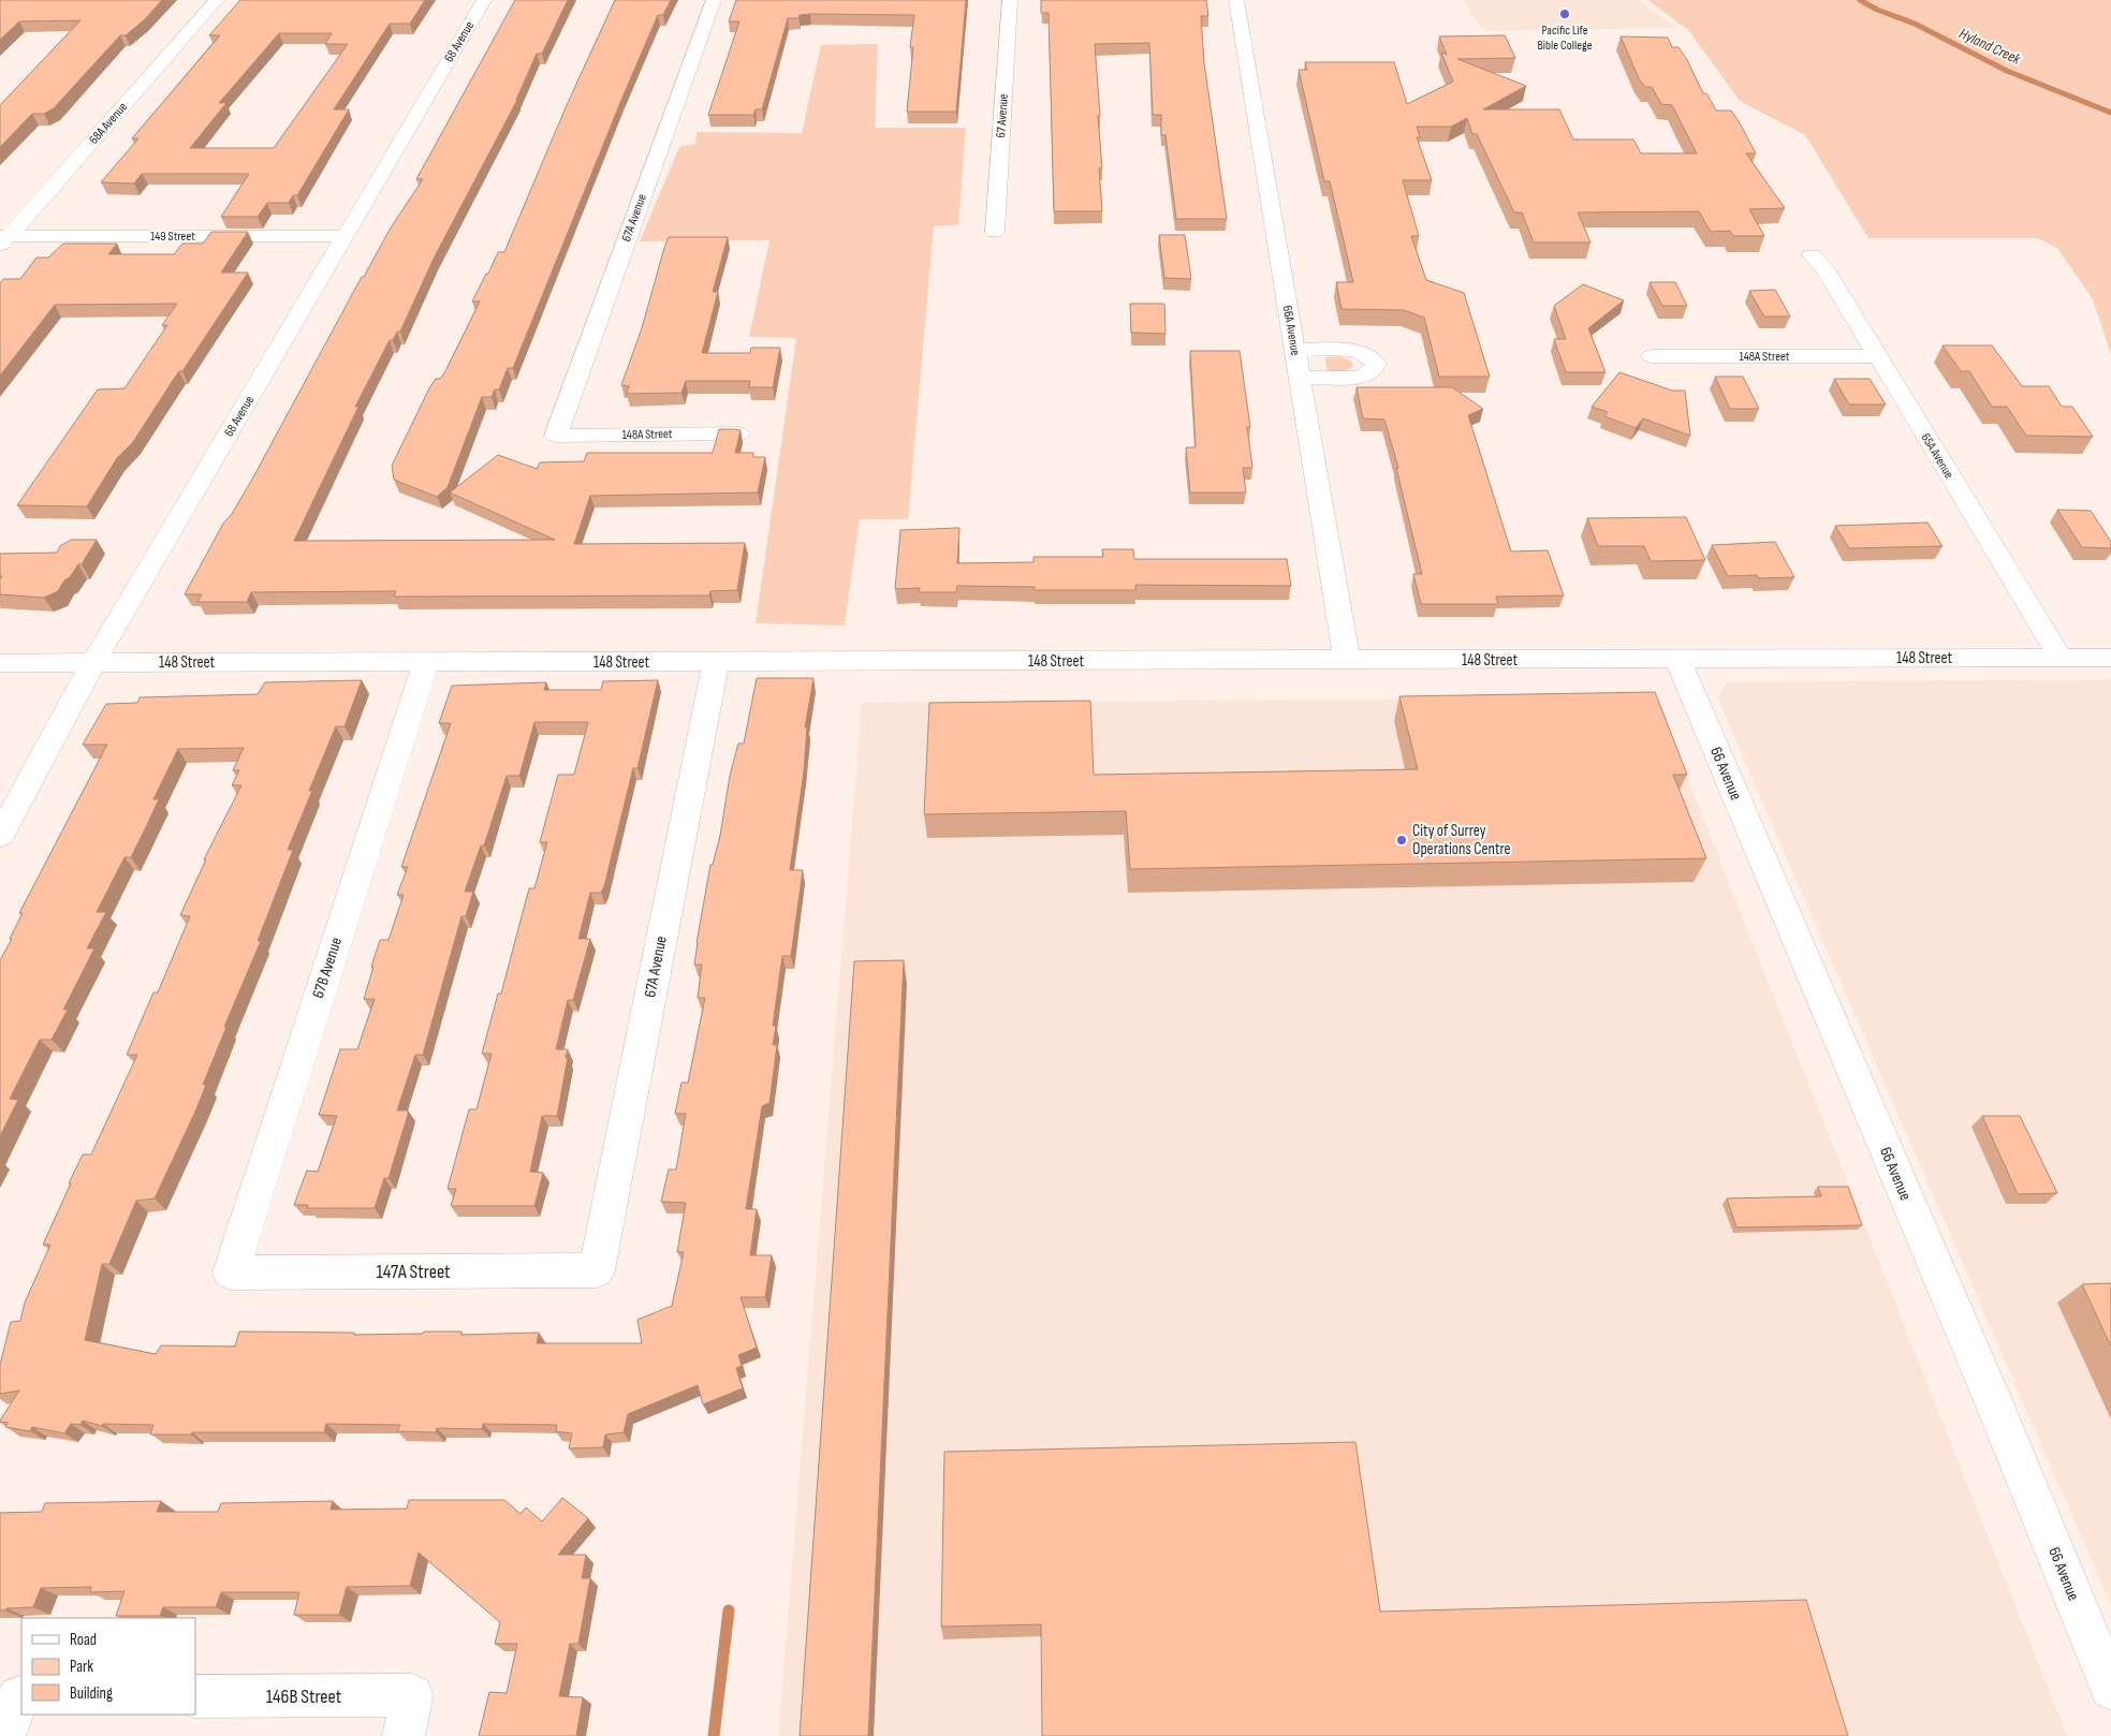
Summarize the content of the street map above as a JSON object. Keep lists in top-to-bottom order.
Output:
{
  "streets": {
    "street": [
      "68 Avenue",
      "67 Avenue",
      "68A Avenue",
      "67A Avenue",
      "149 Street",
      "66A Avenue",
      "148A Street",
      "65A Avenue",
      "148 Street",
      "66 Avenue",
      "67B Avenue",
      "147A Street",
      "146B Street"
    ]
  },
  "crossings": [
    ["68 Avenue", "149 Street"],
    ["68 Avenue", "148 Street"],
    ["68A Avenue", "149 Street"],
    ["67A Avenue", "148A Street"],
    ["67A Avenue", "148 Street"],
    ["67A Avenue", "147A Street"],
    ["66A Avenue", "148 Street"],
    ["148A Street", "65A Avenue"],
    ["65A Avenue", "148 Street"],
    ["148 Street", "66 Avenue"],
    ["148 Street", "67B Avenue"],
    ["67B Avenue", "147A Street"]
  ],
  "water": ["Hyland Creek"],
  "places": ["Pacific Life Bible College", "City of Surrey Operations Centre"],
  "legend": ["Road", "Park", "Building"]
}
